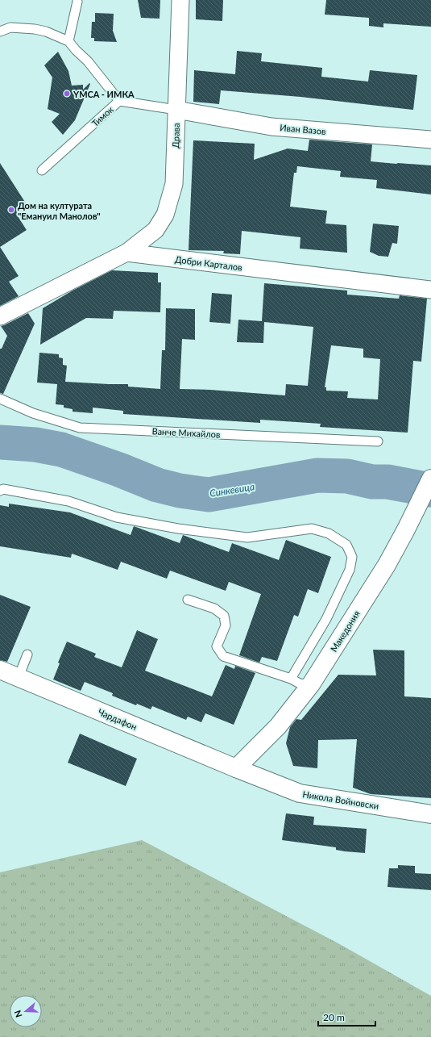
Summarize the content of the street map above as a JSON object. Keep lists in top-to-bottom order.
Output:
{
  "streets": {
    "main road": ["Македония", "Чардафон", "Никола Войновски"],
    "street": ["Иван Вазов", "Драва", "Добри Карталов"],
    "lane": ["Тимок", "Ванче Михайлов"]
  },
  "crossings": [
    ["Тимок", "Иван Вазов"],
    ["Тимок", "Драва"],
    ["Иван Вазов", "Драва"],
    ["Драва", "Добри Карталов"],
    ["Македония", "Чардафон"],
    ["Македония", "Никола Войновски"],
    ["Чардафон", "Никола Войновски"]
  ],
  "water": ["Синкевица"],
  "places": ["YMCA - ИМКА", "Дом на културата \"Емануил Манолов\""],
  "scale_bar": "20 m",
  "north": "left"
}
